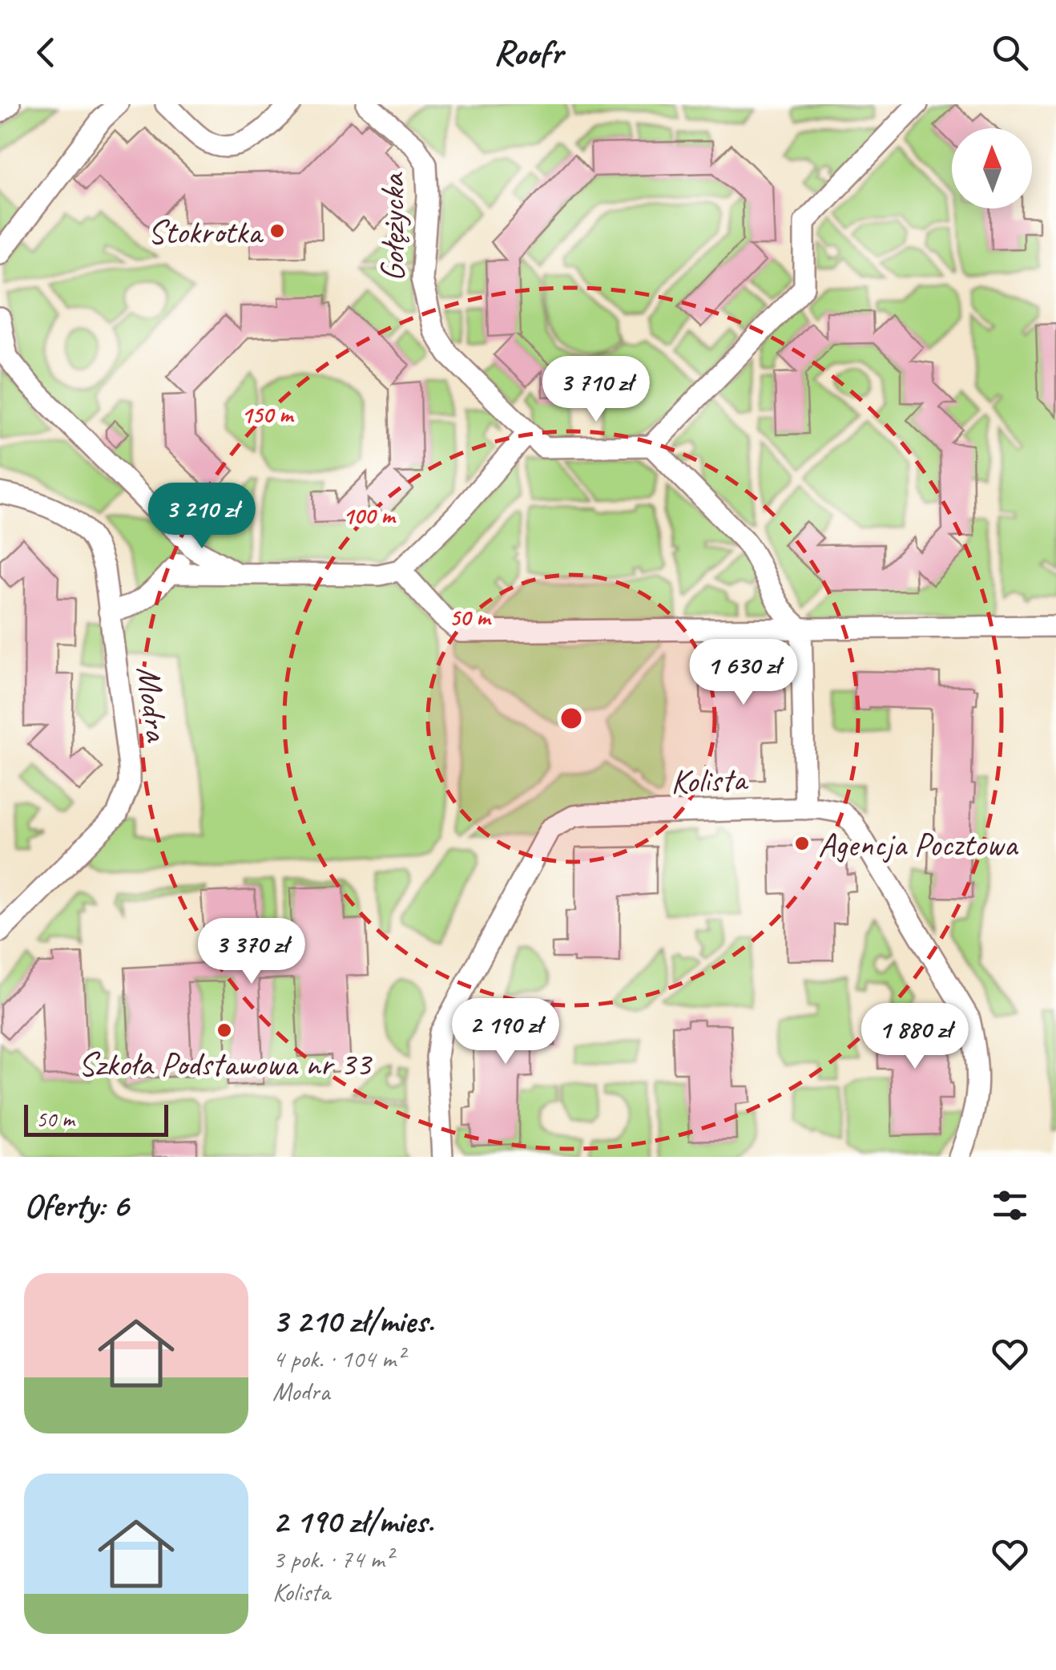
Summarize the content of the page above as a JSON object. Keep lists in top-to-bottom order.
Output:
{
  "streets": {
    "street": ["Gołężycka", "Modra", "Kolista"]
  },
  "places": ["Stokrotka", "Agencja Pocztowa", "Szkoła Podstawowa nr 33"],
  "scale_bar": "50 m",
  "north": "top",
  "page": {
    "header": "Roofr",
    "price": [
      "3 710 zł",
      "3 210 zł",
      "1 630 zł",
      "3 370 zł",
      "2 190 zł",
      "1 880 zł"
    ],
    "scale": "50 m",
    "heading": "Oferty: 6",
    "list": [
      {
        "name": "3 210 zł/mies.",
        "note": "4 pok. · 104 m² · Modra"
      },
      {
        "name": "2 190 zł/mies.",
        "note": "3 pok. · 74 m² · Kolista"
      }
    ]
  },
  "rings": ["150 m", "100 m", "50 m"]
}
